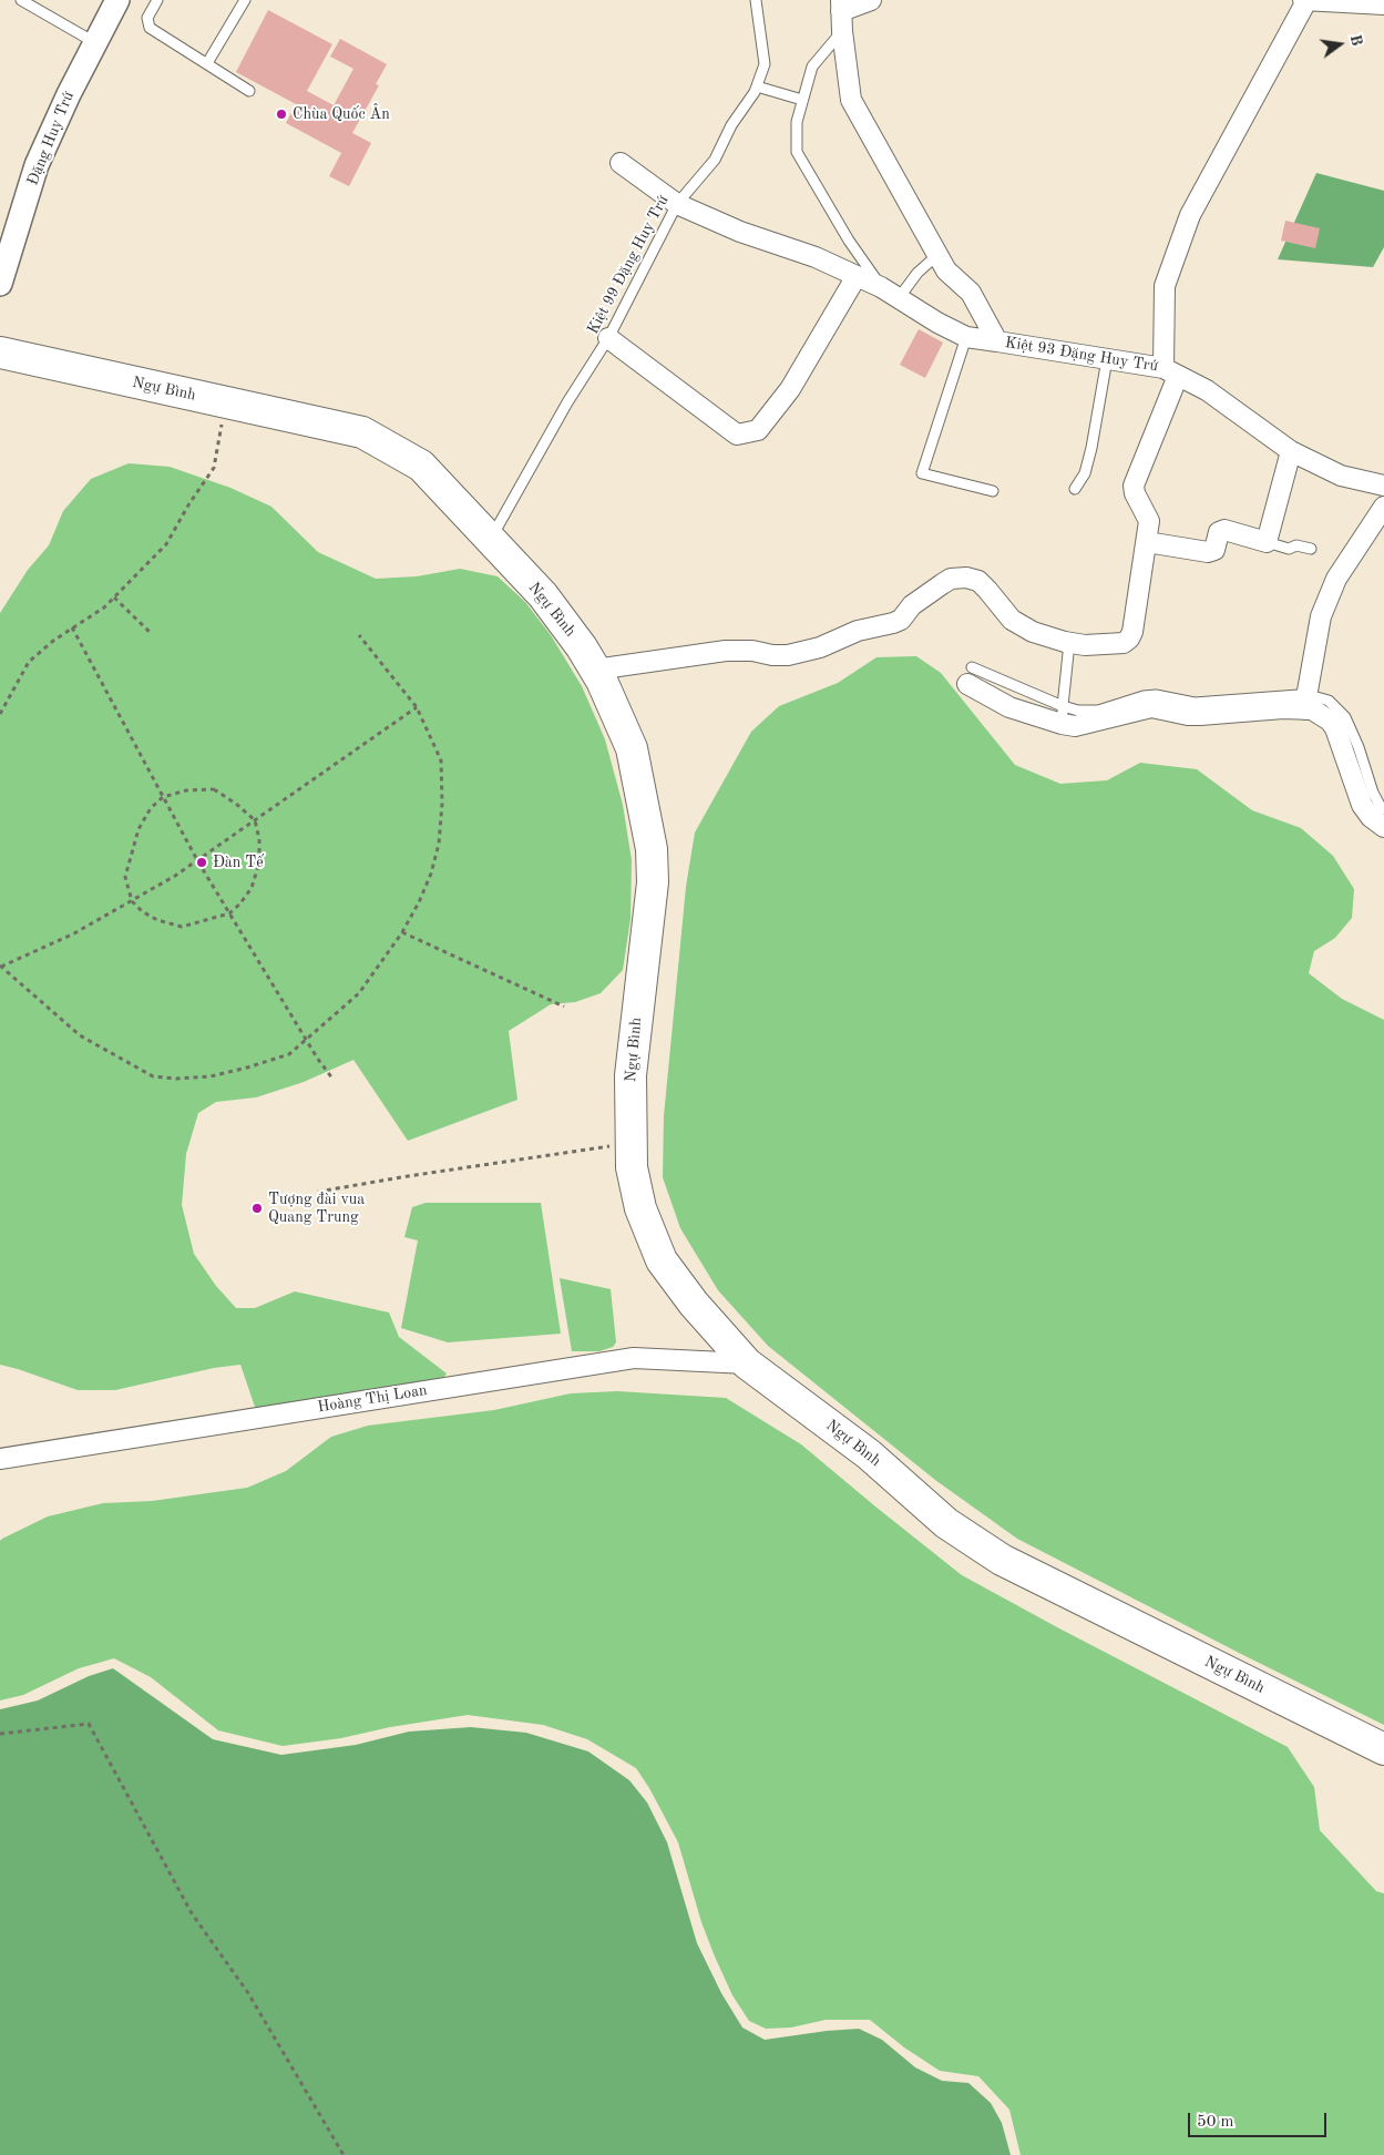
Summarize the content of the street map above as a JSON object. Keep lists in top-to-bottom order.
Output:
{
  "streets": {
    "highway": ["Ngự Bình"],
    "street": ["Đặng Huy Trứ", "Kiệt 93 Đặng Huy Trứ", "Hoàng Thị Loan"],
    "lane": ["Kiệt 99 Đặng Huy Trứ"]
  },
  "crossings": [
    ["Kiệt 99 Đặng Huy Trứ", "Ngự Bình"],
    ["Ngự Bình", "Hoàng Thị Loan"]
  ],
  "places": ["Chùa Quốc Ân", "Đàn Tế", "Tượng đài vua Quang Trung"],
  "scale_bar": "50 m",
  "north": "right"
}
